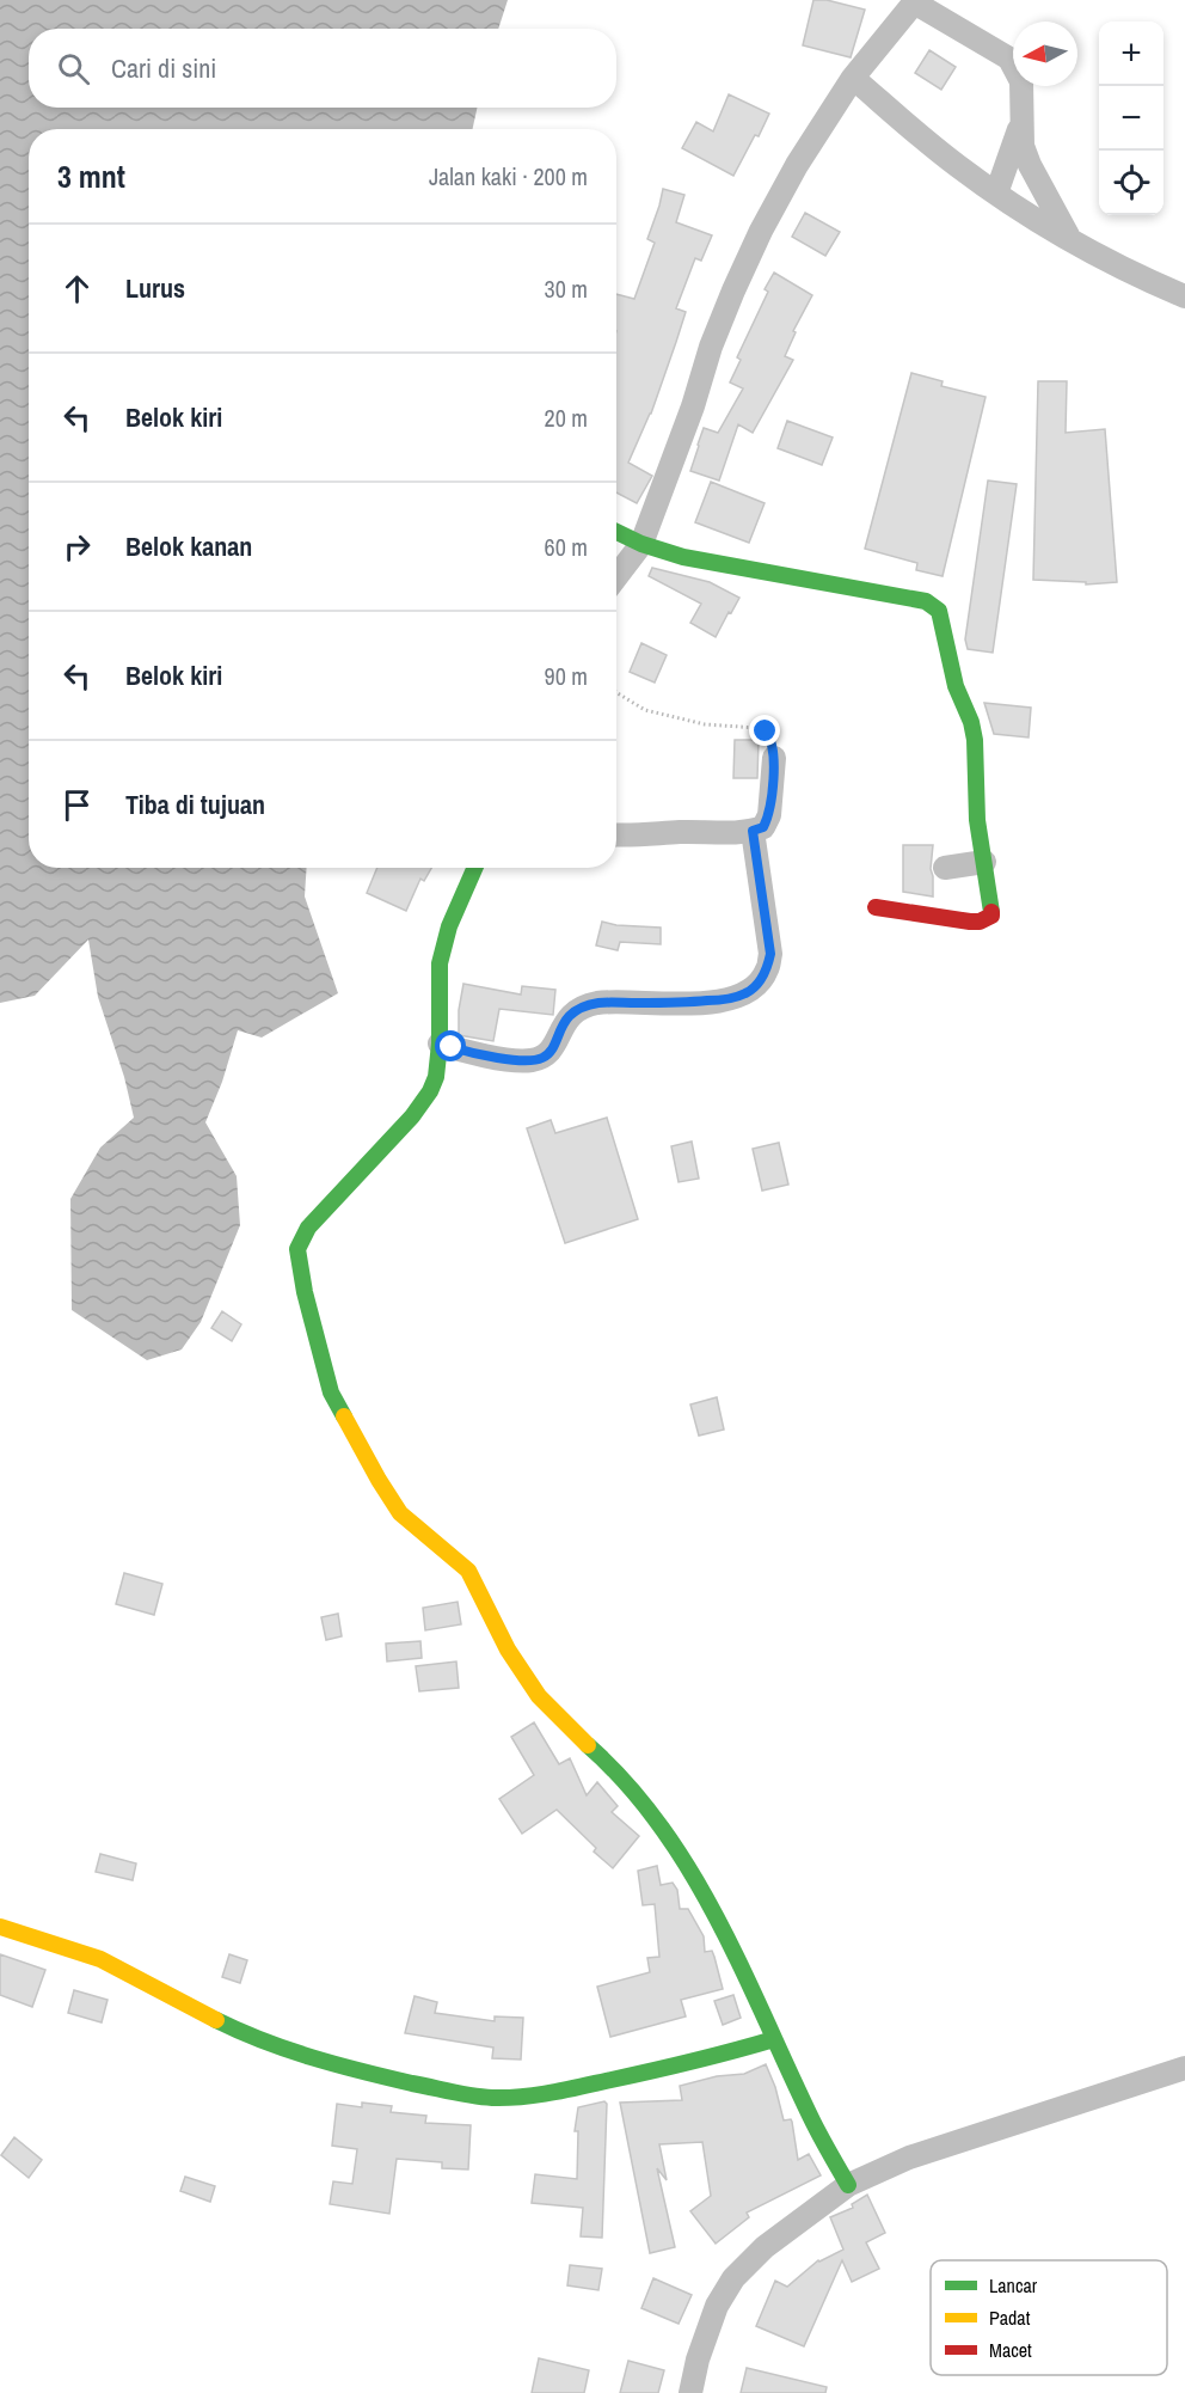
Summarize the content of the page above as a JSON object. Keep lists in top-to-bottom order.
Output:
{
  "legend": ["Lancar", "Padat", "Macet"],
  "north": "left",
  "page": {
    "map_buttons": ["+", "−"],
    "search": "Cari di sini",
    "heading": ["3 mnt", "Jalan kaki · 200 m"],
    "list": [
      ["Lurus", "30 m"],
      ["Belok kiri", "20 m"],
      ["Belok kanan", "60 m"],
      ["Belok kiri", "90 m"],
      "Tiba di tujuan"
    ]
  }
}
